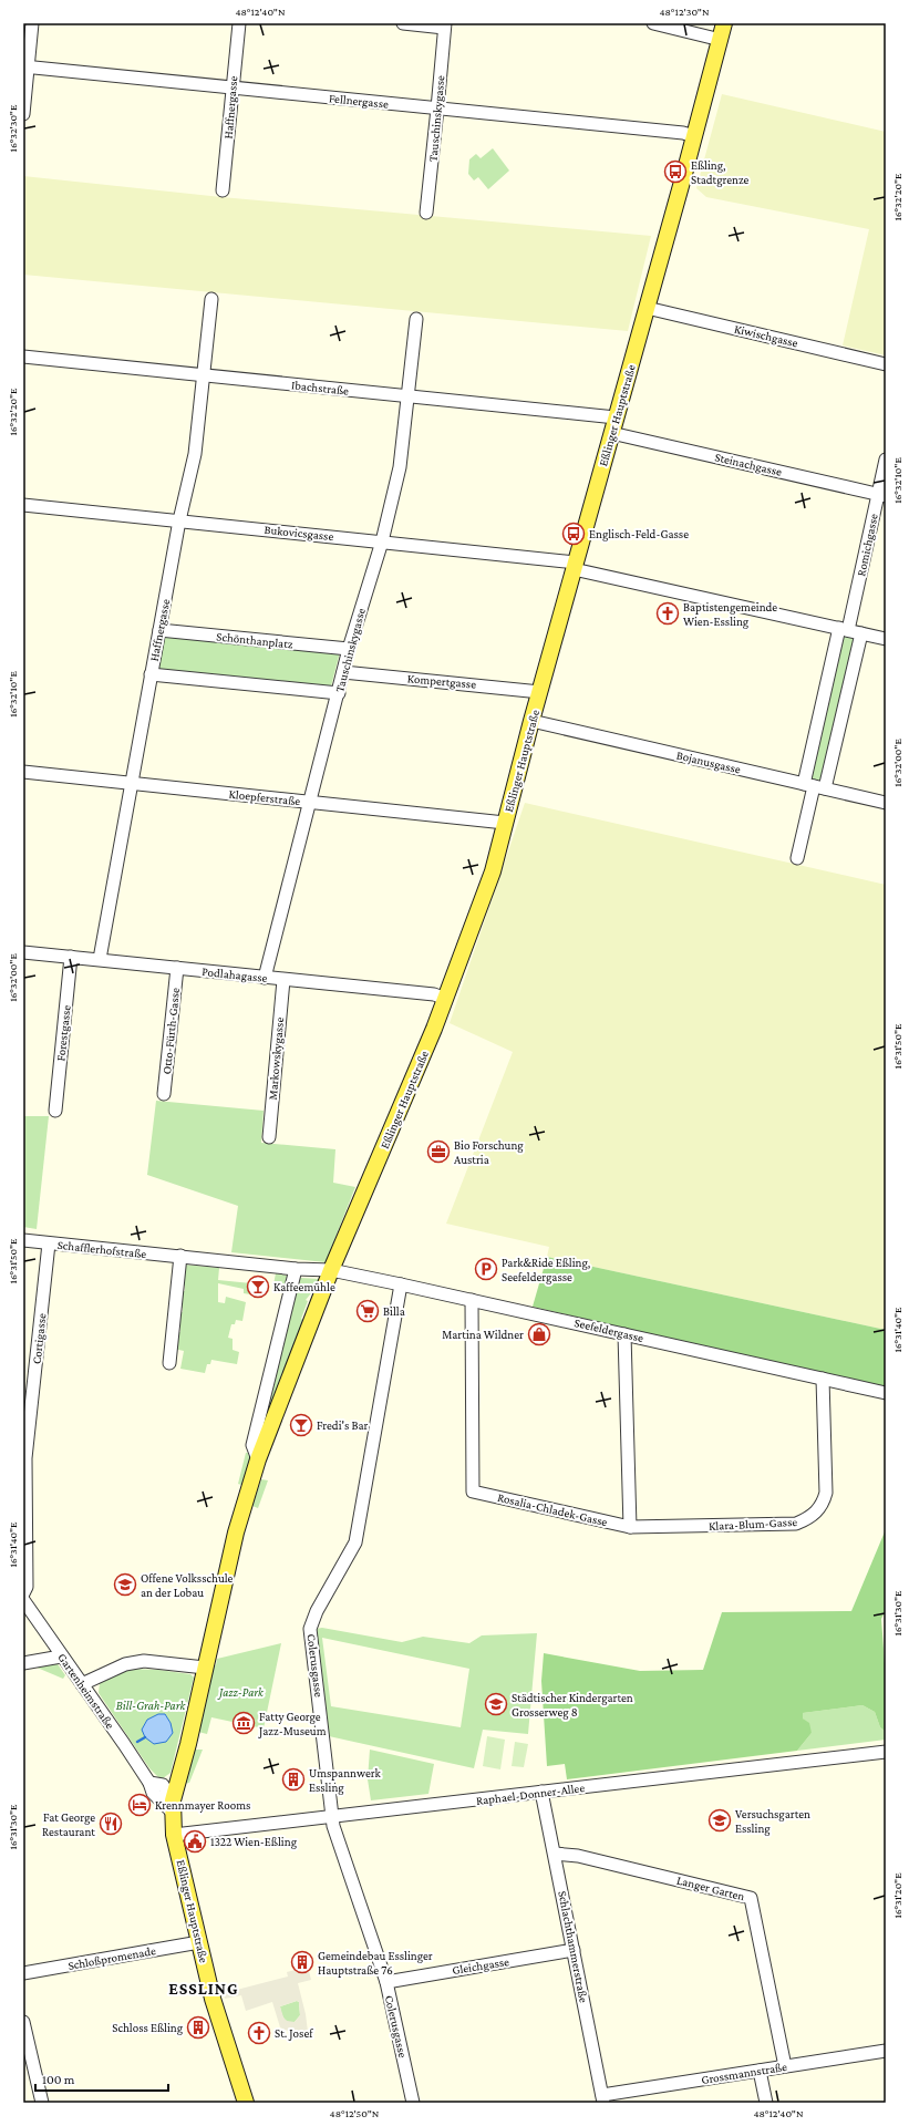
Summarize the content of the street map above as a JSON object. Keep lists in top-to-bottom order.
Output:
{
  "streets": {
    "main road": ["Eßlinger Hauptstraße"],
    "street": [
      "Fellnergasse",
      "Haffnergasse",
      "Tauschinskygasse",
      "Kiwischgasse",
      "Ibachstraße",
      "Steinachgasse",
      "Bukovicsgasse",
      "Romichgasse",
      "Schönthanplatz",
      "Kompertgasse",
      "Bojanusgasse",
      "Kloepferstraße",
      "Podlahagasse",
      "Otto-Fürth-Gasse",
      "Forestgasse",
      "Markowskygasse",
      "Schafflerhofstraße",
      "Seefeldergasse",
      "Cortigasse",
      "Rosalia-Chladek-Gasse",
      "Klara-Blum-Gasse",
      "Colerusgasse",
      "Gartenheimstraße",
      "Raphael-Donner-Allee",
      "Langer Garten",
      "Schlachthammerstraße",
      "Schloßpromenade",
      "Gleichgasse",
      "Grossmannstraße"
    ]
  },
  "crossings": [
    ["Fellnergasse", "Haffnergasse"],
    ["Fellnergasse", "Tauschinskygasse"],
    ["Fellnergasse", "Eßlinger Hauptstraße"],
    ["Haffnergasse", "Ibachstraße"],
    ["Haffnergasse", "Bukovicsgasse"],
    ["Haffnergasse", "Schönthanplatz"],
    ["Haffnergasse", "Kloepferstraße"],
    ["Haffnergasse", "Podlahagasse"],
    ["Tauschinskygasse", "Ibachstraße"],
    ["Tauschinskygasse", "Bukovicsgasse"],
    ["Tauschinskygasse", "Schönthanplatz"],
    ["Tauschinskygasse", "Kompertgasse"],
    ["Tauschinskygasse", "Kloepferstraße"],
    ["Tauschinskygasse", "Podlahagasse"],
    ["Kiwischgasse", "Eßlinger Hauptstraße"],
    ["Ibachstraße", "Eßlinger Hauptstraße"],
    ["Ibachstraße", "Steinachgasse"],
    ["Eßlinger Hauptstraße", "Steinachgasse"],
    ["Eßlinger Hauptstraße", "Bukovicsgasse"],
    ["Eßlinger Hauptstraße", "Kompertgasse"],
    ["Eßlinger Hauptstraße", "Bojanusgasse"],
    ["Eßlinger Hauptstraße", "Kloepferstraße"],
    ["Eßlinger Hauptstraße", "Podlahagasse"],
    ["Eßlinger Hauptstraße", "Schafflerhofstraße"],
    ["Eßlinger Hauptstraße", "Seefeldergasse"],
    ["Eßlinger Hauptstraße", "Gartenheimstraße"],
    ["Eßlinger Hauptstraße", "Raphael-Donner-Allee"],
    ["Eßlinger Hauptstraße", "Schloßpromenade"],
    ["Steinachgasse", "Romichgasse"],
    ["Romichgasse", "Bojanusgasse"],
    ["Podlahagasse", "Otto-Fürth-Gasse"],
    ["Podlahagasse", "Forestgasse"],
    ["Podlahagasse", "Markowskygasse"],
    ["Schafflerhofstraße", "Seefeldergasse"],
    ["Schafflerhofstraße", "Cortigasse"],
    ["Seefeldergasse", "Rosalia-Chladek-Gasse"],
    ["Seefeldergasse", "Klara-Blum-Gasse"],
    ["Seefeldergasse", "Colerusgasse"],
    ["Rosalia-Chladek-Gasse", "Klara-Blum-Gasse"],
    ["Colerusgasse", "Raphael-Donner-Allee"],
    ["Colerusgasse", "Gleichgasse"],
    ["Raphael-Donner-Allee", "Schlachthammerstraße"],
    ["Langer Garten", "Schlachthammerstraße"],
    ["Langer Garten", "Grossmannstraße"],
    ["Schlachthammerstraße", "Gleichgasse"],
    ["Schlachthammerstraße", "Grossmannstraße"]
  ],
  "districts": ["ESSLING"],
  "parks": ["Jazz-Park", "Bill-Grah-Park"],
  "places": {
    "bus stop": ["Eßling, Stadtgrenze", "Englisch-Feld-Gasse"],
    "church": ["Baptistengemeinde Wien-Essling", "St. Josef"],
    "office": ["Bio Forschung Austria"],
    "parking": ["Park&Ride Eßling, Seefeldergasse"],
    "bar": ["Kaffeemühle", "Fredi's Bar"],
    "supermarket": ["Billa"],
    "shop": ["Martina Wildner"],
    "school or university": ["Offene Volksschule an der Lobau", "Städtischer Kindergarten Grosserweg 8", "Versuchsgarten Essling"],
    "museum": ["Fatty George Jazz-Museum"],
    "building": ["Umspannwerk Essling", "Gemeindebau Esslinger Hauptstraße 76", "Schloss Eßling"],
    "hotel": ["Krennmayer Rooms"],
    "restaurant": ["Fat George Restaurant"],
    "public building": ["1322 Wien-Eßling"]
  },
  "scale_bar": "100 m",
  "coordinates": [
    "48°12'40\"N",
    "48°12'30\"N",
    "16°32'30\"E",
    "16°32'20\"E",
    "16°32'10\"E",
    "16°32'00\"E",
    "16°31'50\"E",
    "16°31'40\"E",
    "16°31'30\"E",
    "16°31'20\"E",
    "48°12'50\"N"
  ]
}
